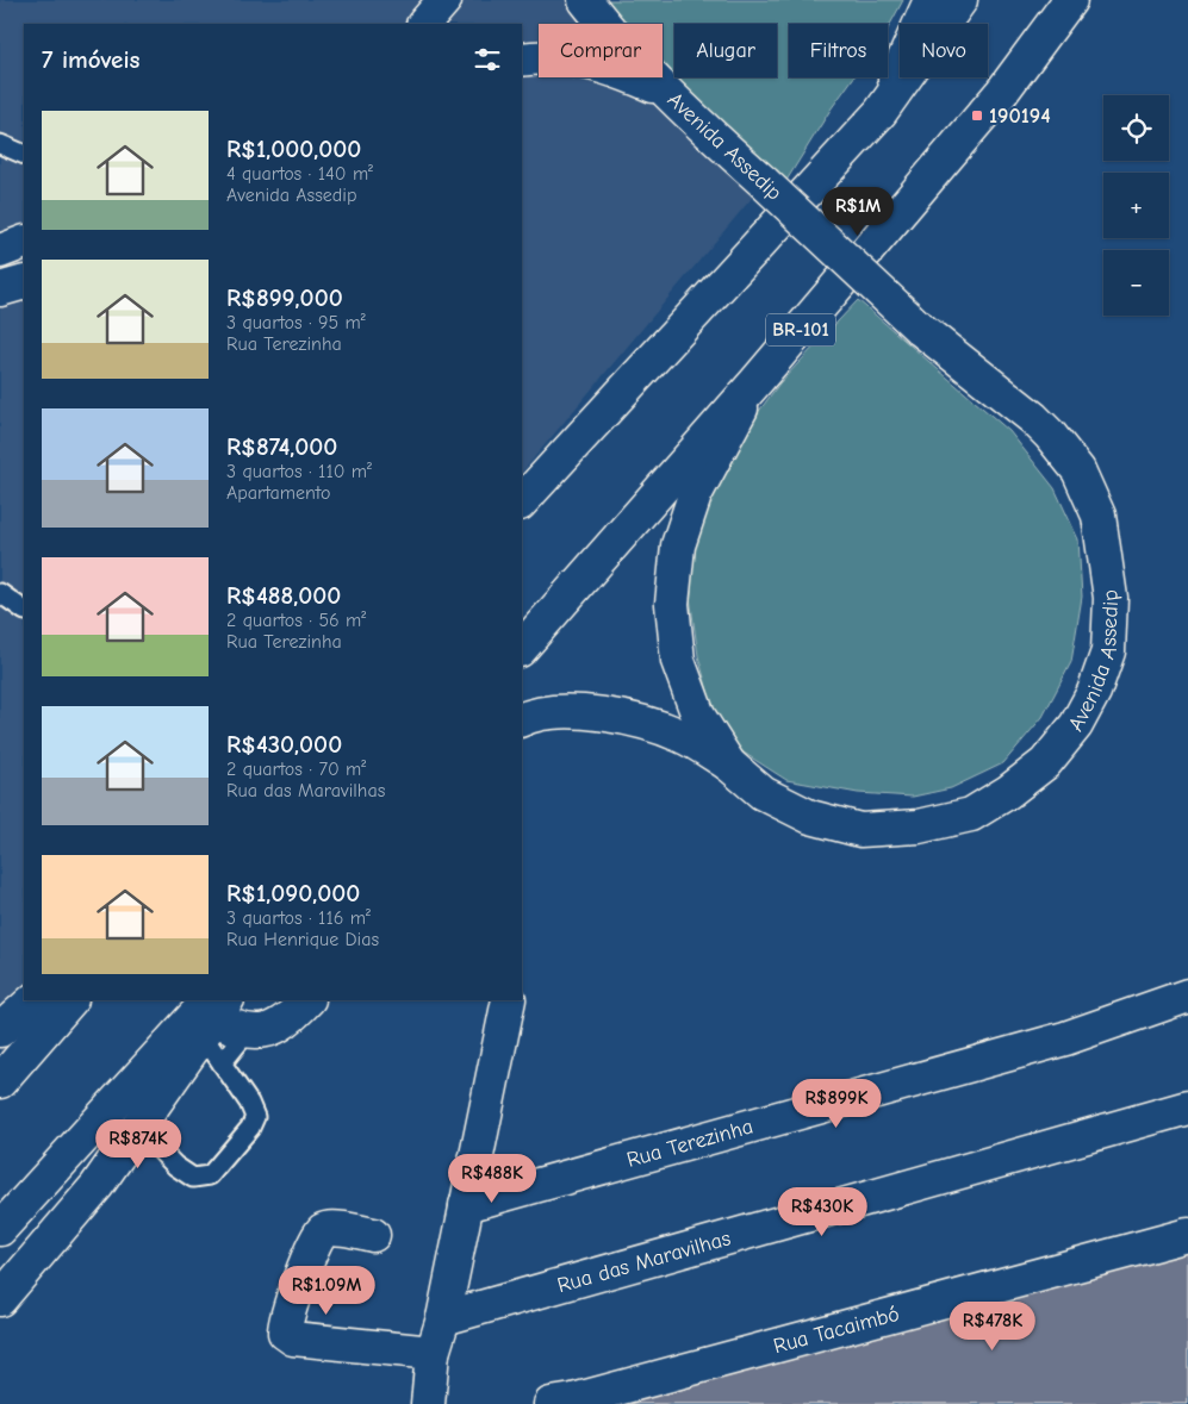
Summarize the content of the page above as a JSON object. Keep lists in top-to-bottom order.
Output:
{
  "streets": {
    "main road": [
      "Avenida Assedip",
      "BR-101",
      "Rua Terezinha",
      "Rua das Maravilhas",
      "Rua Tacaimbó"
    ]
  },
  "crossings": [
    ["Avenida Assedip", "BR-101"]
  ],
  "places": {
    "transit": ["190194"]
  },
  "page": {
    "chip": [
      "Comprar",
      "Alugar",
      "Filtros",
      "Novo"
    ],
    "heading": "7 imóveis",
    "map_buttons": ["+", "−"],
    "list": [
      {
        "name": "R$1,000,000",
        "note": "4 quartos · 140 m² · Avenida Assedip"
      },
      {
        "name": "R$899,000",
        "note": "3 quartos · 95 m² · Rua Terezinha"
      },
      {
        "name": "R$874,000",
        "note": "3 quartos · 110 m² · Apartamento"
      },
      {
        "name": "R$488,000",
        "note": "2 quartos · 56 m² · Rua Terezinha"
      },
      {
        "name": "R$430,000",
        "note": "2 quartos · 70 m² · Rua das Maravilhas"
      },
      {
        "name": "R$1,090,000",
        "note": "3 quartos · 116 m² · Rua Henrique Dias"
      }
    ],
    "price": [
      "R$1M",
      "R$899K",
      "R$874K",
      "R$488K",
      "R$430K",
      "R$1.09M",
      "R$478K"
    ]
  }
}
